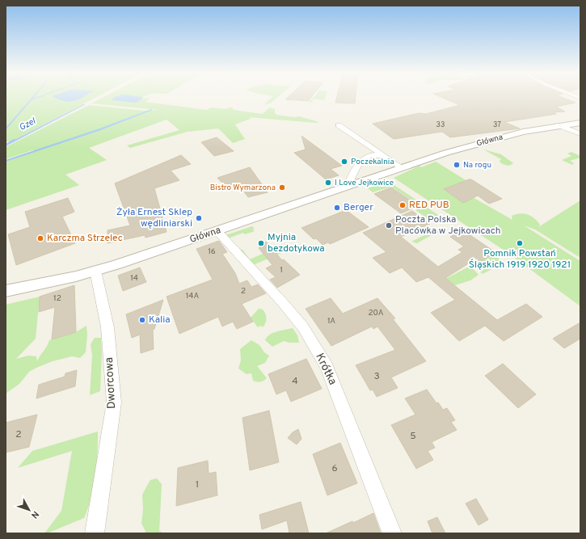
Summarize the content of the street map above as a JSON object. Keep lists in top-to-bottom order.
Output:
{
  "streets": {
    "street": ["Główna", "Krótka", "Dworcowa"]
  },
  "crossings": [
    ["Główna", "Krótka"],
    ["Główna", "Dworcowa"]
  ],
  "water": ["Gzel"],
  "places": [
    "Poczekalnia",
    "Na rogu",
    "I Love Jejkowice",
    "Bistro Wymarzona",
    "RED PUB",
    "Berger",
    "Żyła Ernest Sklep wędliniarski",
    "Poczta Polska Placówka w Jejkowicach",
    "Karczma Strzelec",
    "Myjnia bezdotykowa",
    "Pomnik Powstań Śląskich 1919 1920 1921",
    "Kalia"
  ],
  "house_numbers": [
    "33",
    "37",
    "16",
    "1",
    "14",
    "2",
    "14A",
    "12",
    "20A",
    "1A",
    "3",
    "4",
    "2",
    "5",
    "6",
    "1"
  ],
  "north": "bottom right"
}
